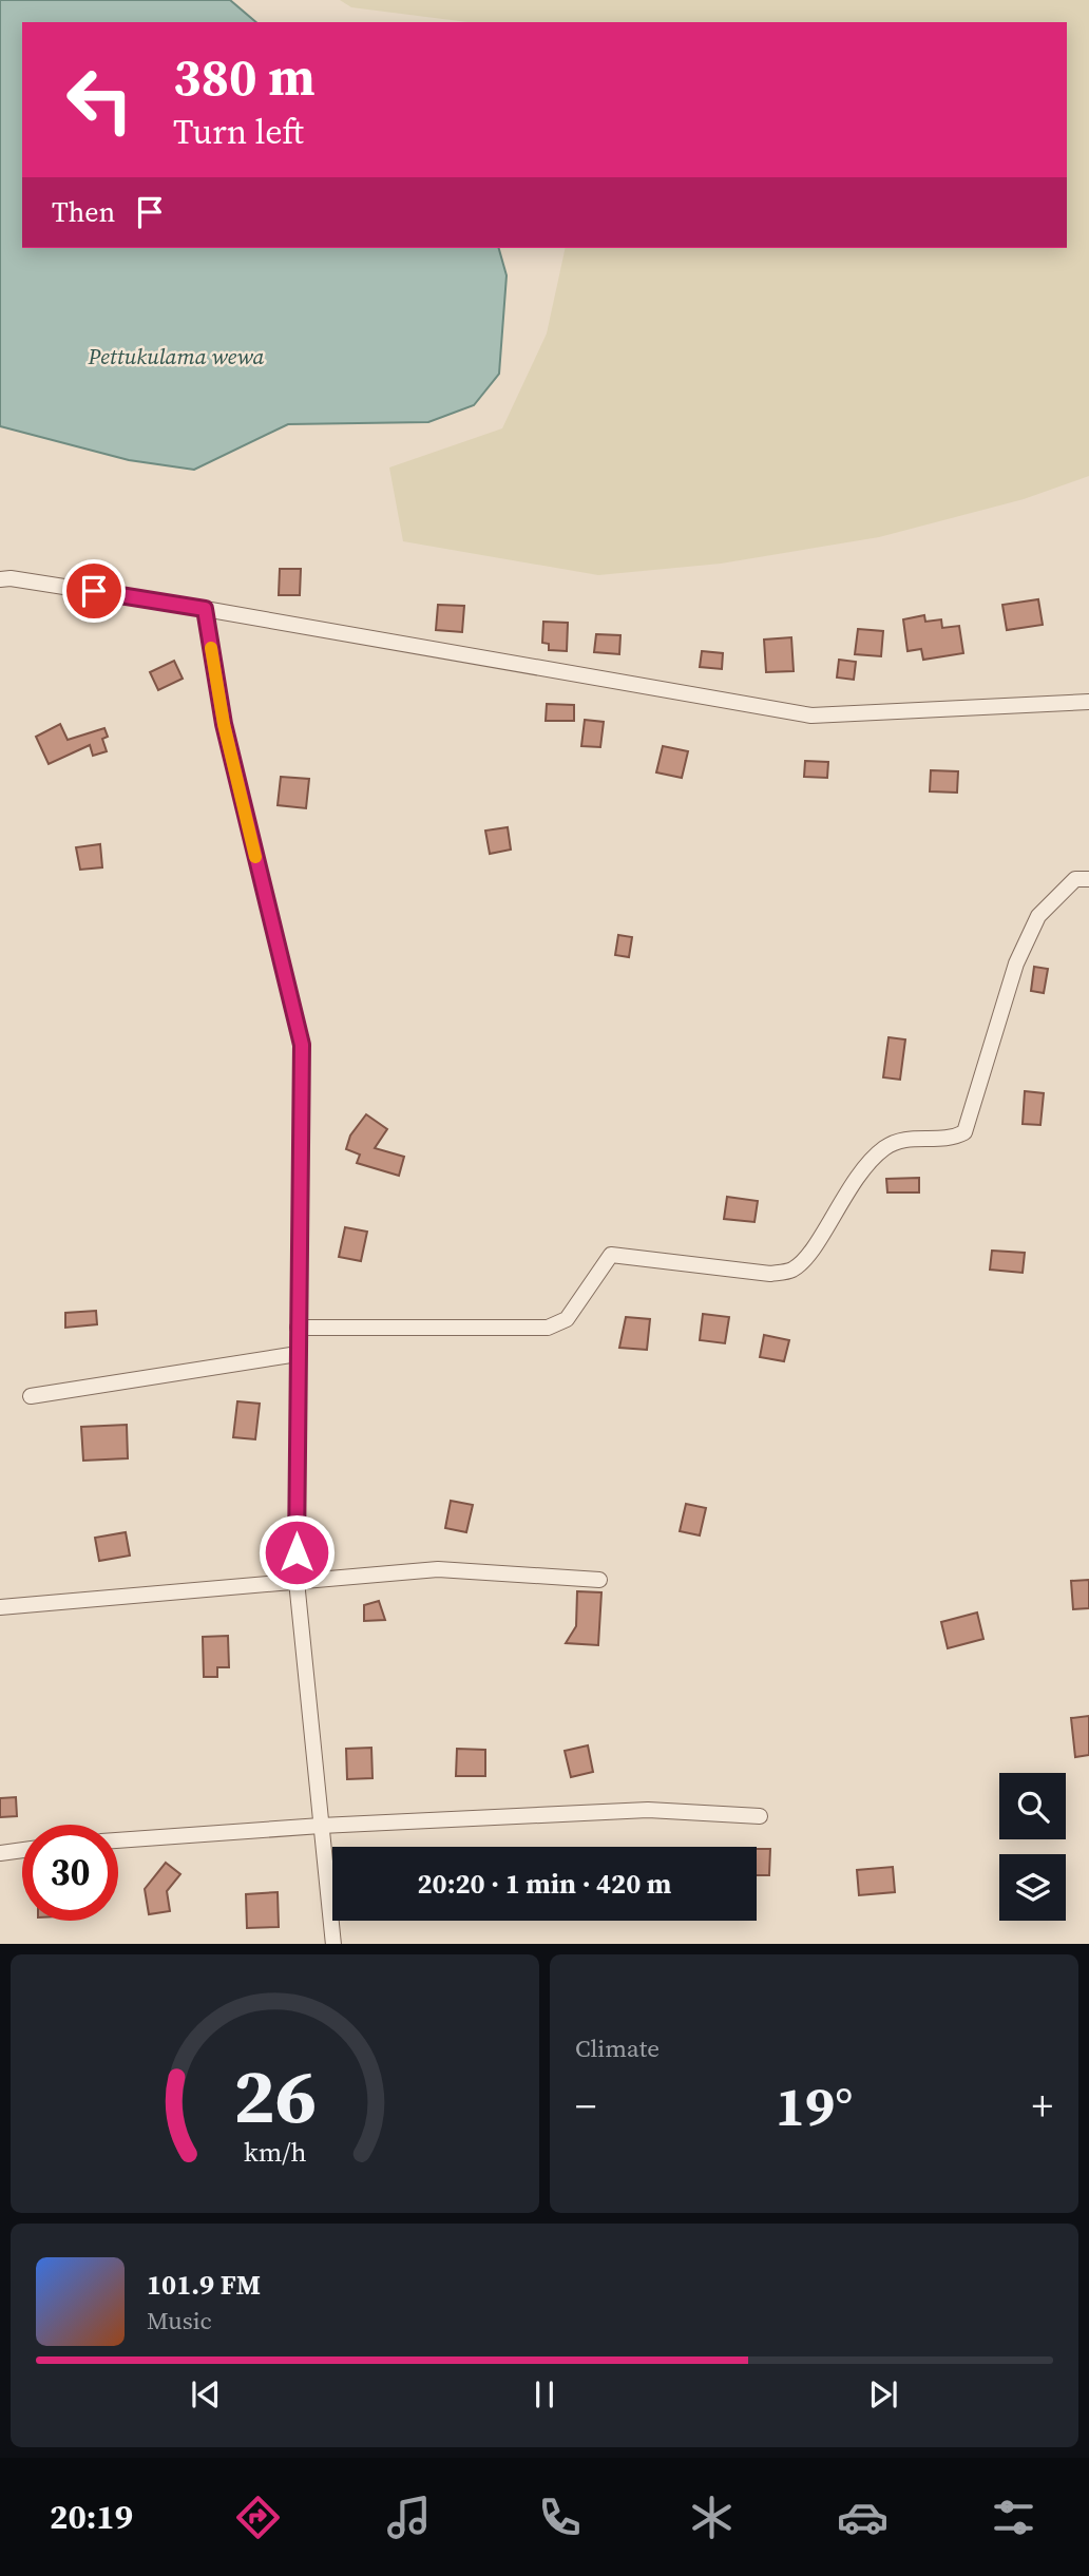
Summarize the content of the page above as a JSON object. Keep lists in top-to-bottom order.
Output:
{
  "water": ["Pettukulama wewa"],
  "page": {
    "turn": ["380 m", "Turn left"],
    "then": "Then",
    "limit": "30",
    "trip": "20:20 · 1 min · 420 m",
    "tile": "Climate",
    "heat": ["−", "19°", "+"],
    "song": ["101.9 FM", "Music"],
    "tabs": "20:19",
    "gauge": ["26", "km/h"]
  }
}
